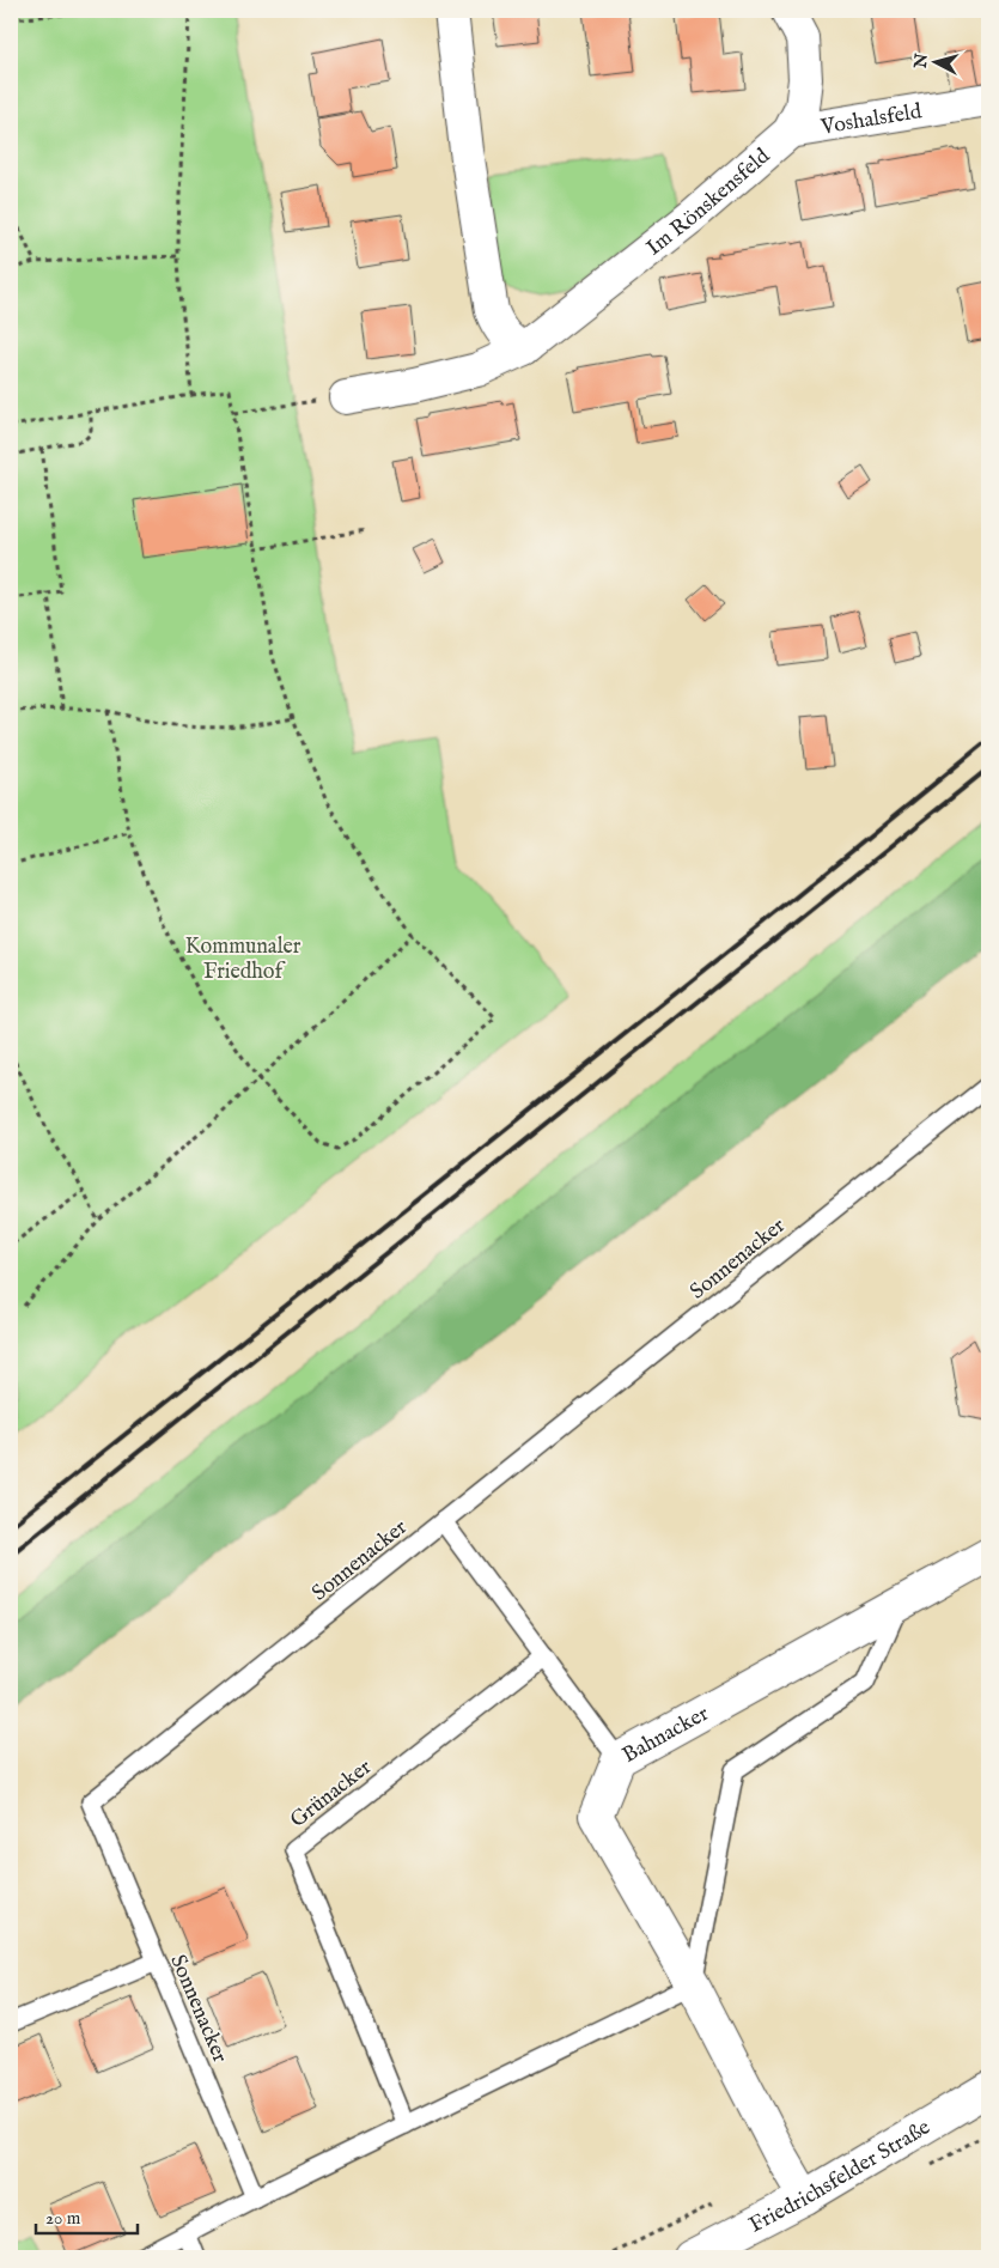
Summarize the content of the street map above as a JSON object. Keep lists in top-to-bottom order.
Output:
{
  "streets": {
    "street": [
      "Voshalsfeld",
      "Im Rönskensfeld",
      "Bahnacker",
      "Friedrichsfelder Straße"
    ],
    "lane": ["Sonnenacker", "Grünacker"]
  },
  "crossings": [
    ["Voshalsfeld", "Im Rönskensfeld"],
    ["Bahnacker", "Friedrichsfelder Straße"]
  ],
  "parks": ["Kommunaler Friedhof"],
  "scale_bar": "20 m",
  "north": "left"
}
